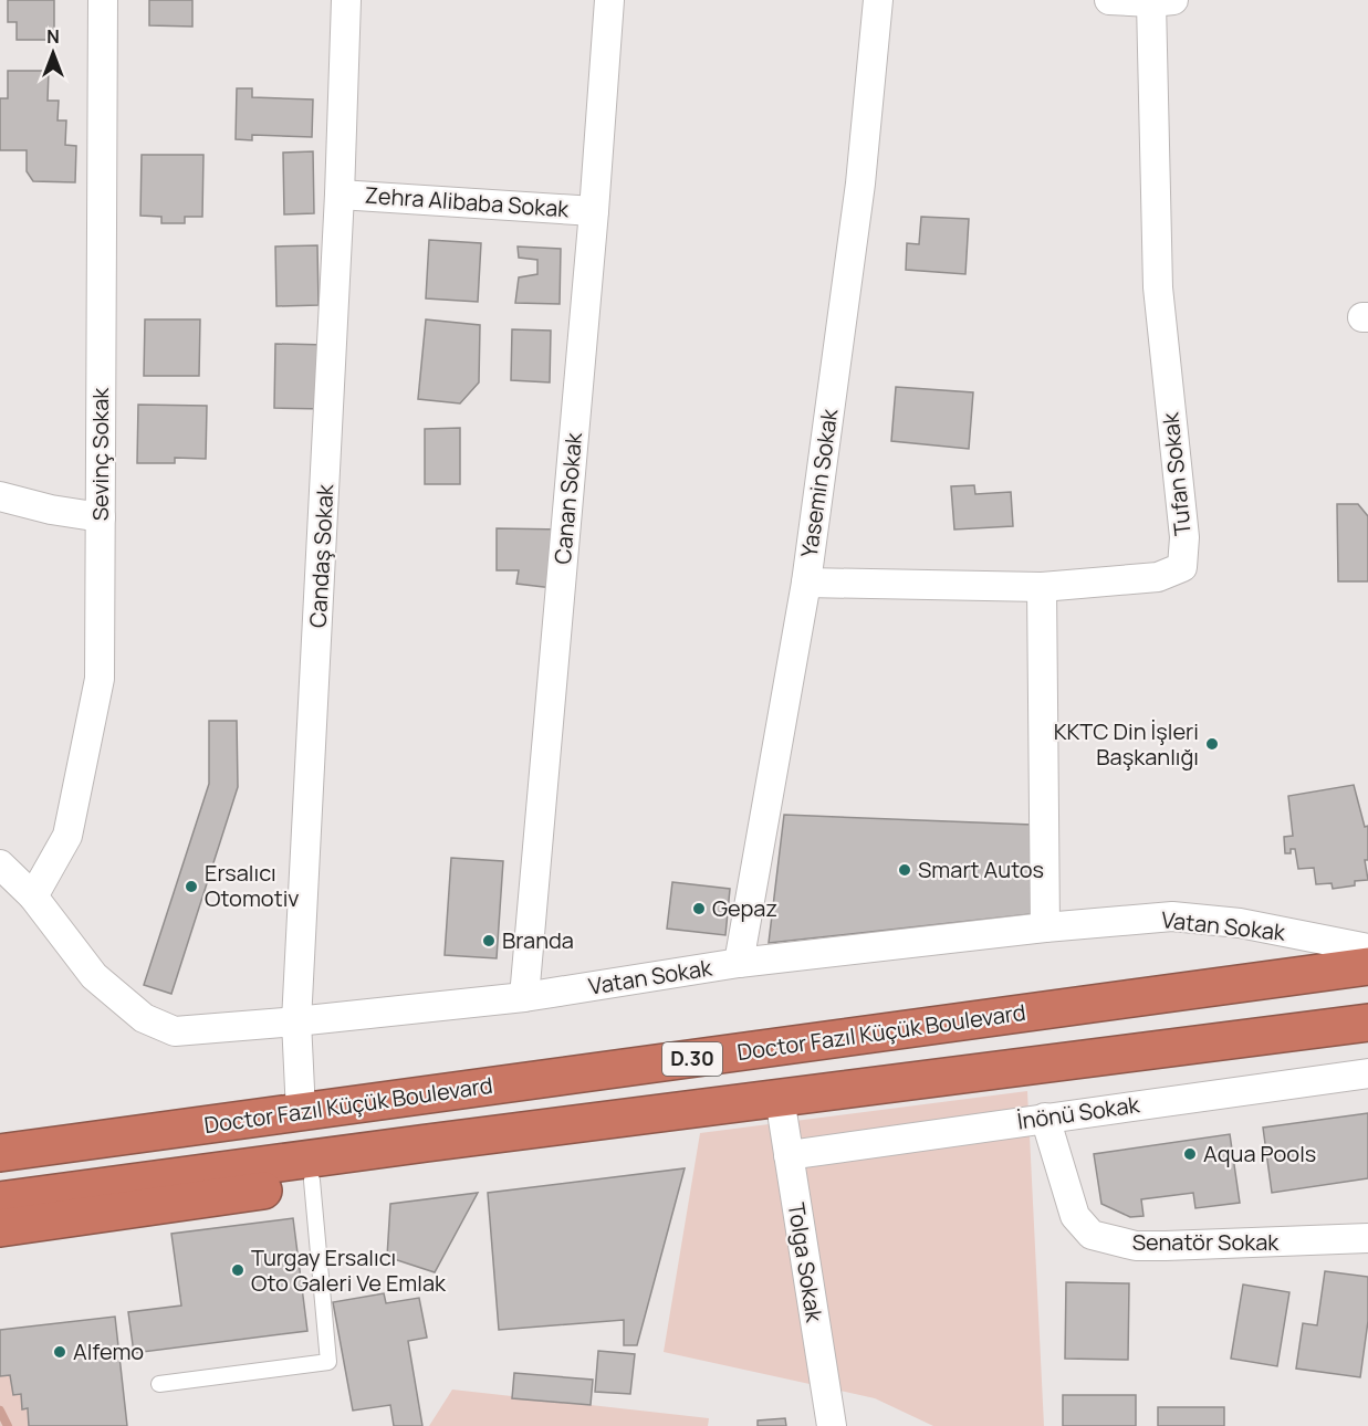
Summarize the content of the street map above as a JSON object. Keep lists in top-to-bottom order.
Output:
{
  "streets": {
    "highway": ["Doctor Fazıl Küçük Boulevard", "D.30"],
    "street": [
      "Zehra Alibaba Sokak",
      "Sevinç Sokak",
      "Tufan Sokak",
      "Yasemin Sokak",
      "Canan Sokak",
      "Candaş Sokak",
      "Vatan Sokak",
      "İnönü Sokak",
      "Senatör Sokak",
      "Tolga Sokak"
    ]
  },
  "crossings": [
    ["Zehra Alibaba Sokak", "Canan Sokak"],
    ["Zehra Alibaba Sokak", "Candaş Sokak"],
    ["Sevinç Sokak", "Vatan Sokak"],
    ["Tufan Sokak", "Yasemin Sokak"],
    ["Yasemin Sokak", "Vatan Sokak"],
    ["Canan Sokak", "Vatan Sokak"],
    ["Candaş Sokak", "Vatan Sokak"],
    ["Candaş Sokak", "Doctor Fazıl Küçük Boulevard"],
    ["D.30", "Tolga Sokak"],
    ["İnönü Sokak", "Senatör Sokak"],
    ["İnönü Sokak", "Tolga Sokak"]
  ],
  "places": [
    "KKTC Din İşleri Başkanlığı",
    "Smart Autos",
    "Ersalıcı Otomotiv",
    "Gepaz",
    "Branda",
    "Aqua Pools",
    "Turgay Ersalıcı Oto Galeri Ve Emlak",
    "Alfemo"
  ],
  "north": "top"
}
